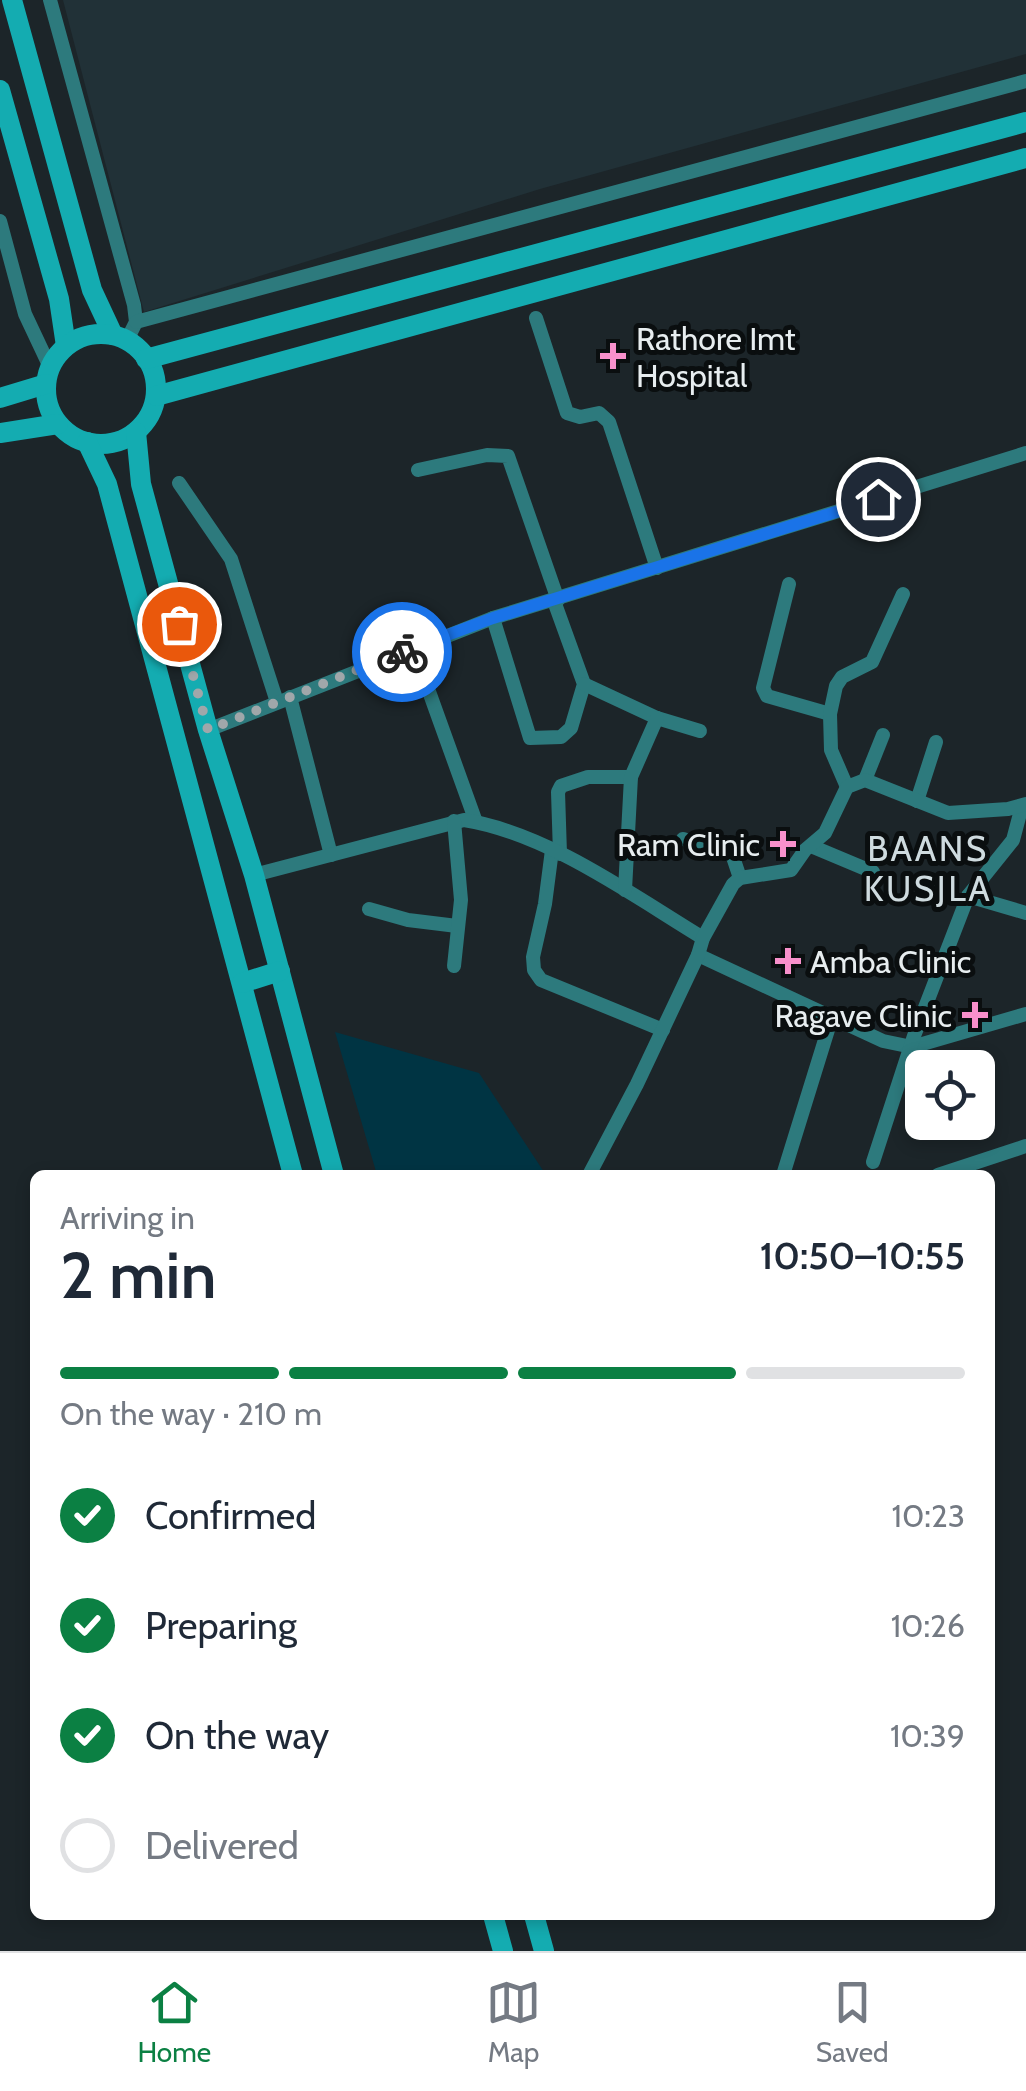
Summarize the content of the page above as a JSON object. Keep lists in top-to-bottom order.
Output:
{
  "districts": ["BAANS KUSJLA"],
  "places": {
    "health": [
      "Rathore Imt Hospital",
      "Ram Clinic",
      "Amba Clinic",
      "Ragave Clinic"
    ]
  },
  "page": {
    "heading": ["2 min", "Arriving in", "10:50–10:55"],
    "bar": "On the way · 210 m",
    "list": [
      ["Confirmed", "10:23"],
      ["Preparing", "10:26"],
      ["On the way", "10:39"],
      "Delivered"
    ],
    "tabs": ["Home", "Map", "Saved"]
  }
}
